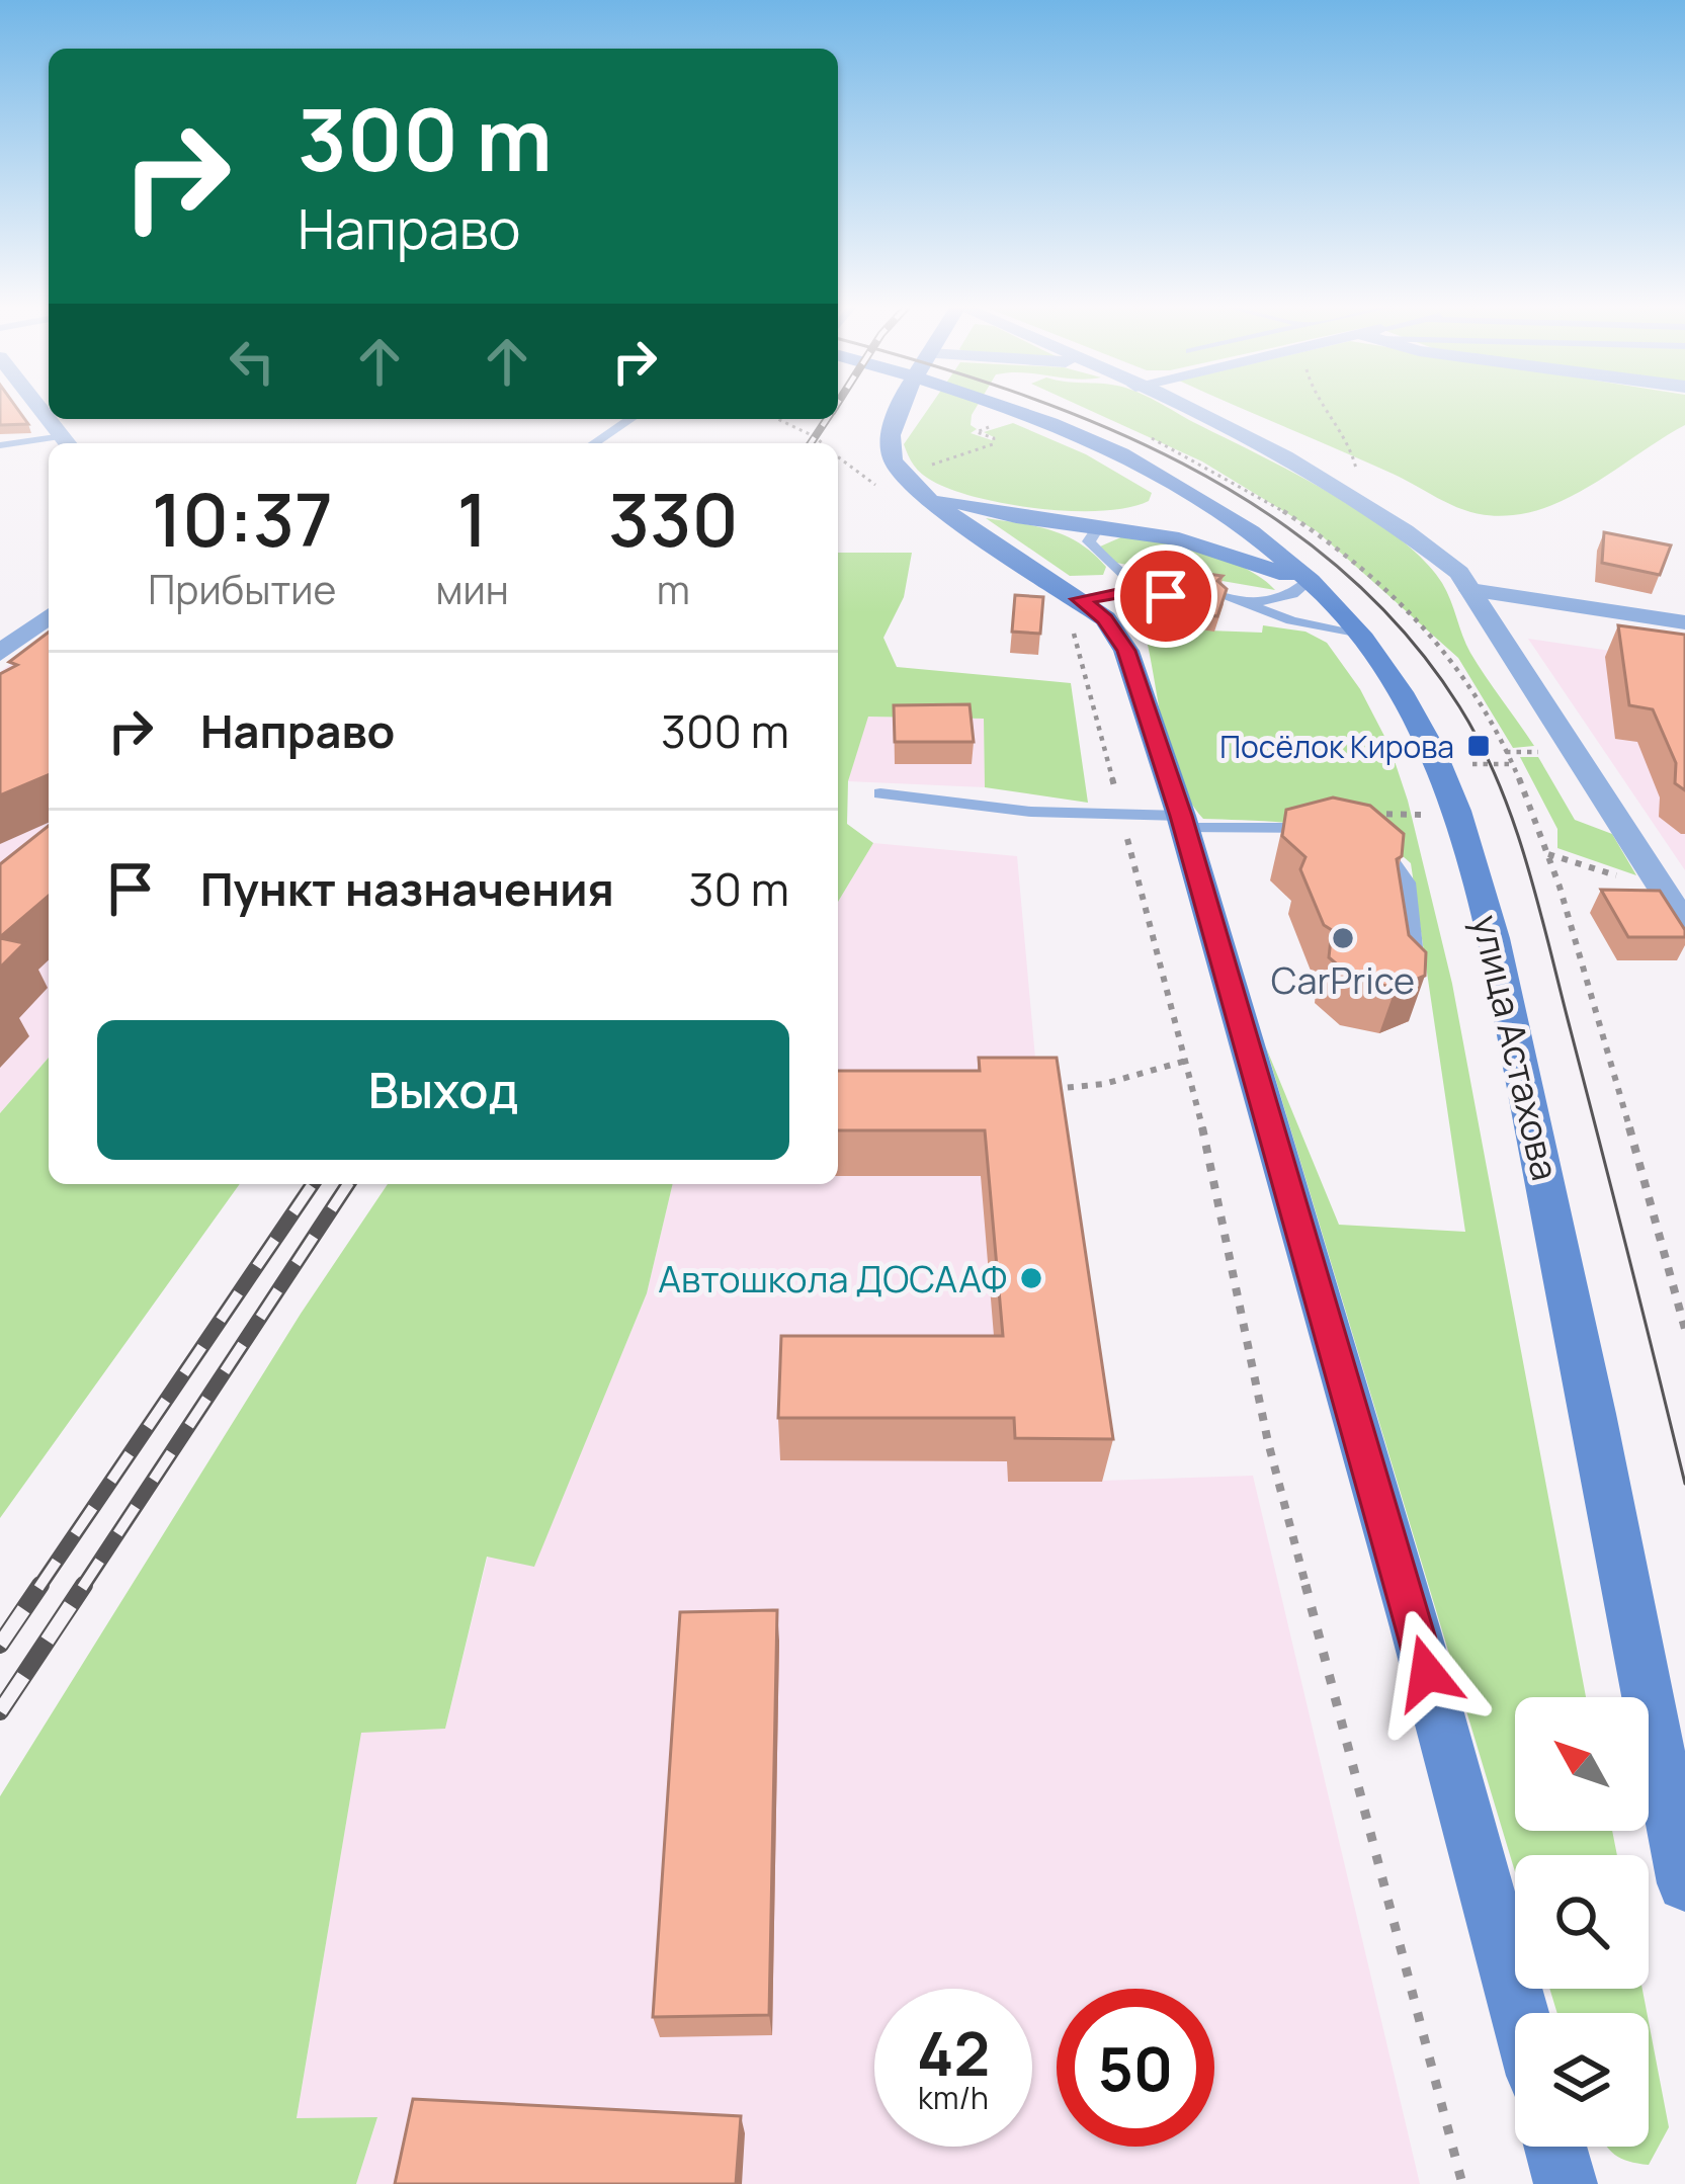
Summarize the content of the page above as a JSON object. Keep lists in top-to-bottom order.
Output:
{
  "streets": {
    "main road": ["улица Астахова"]
  },
  "places": {
    "transit": ["Посёлок Кирова"],
    "other": ["CarPrice", "Автошкола ДОСААФ"]
  },
  "north": "top left",
  "page": {
    "turn": ["300 m", "Направо"],
    "eta": [
      "10:37",
      "Прибытие",
      "1",
      "мин",
      "330",
      "m"
    ],
    "list": [
      {
        "name": "Направо",
        "value": "300 m"
      },
      {
        "name": "Пункт назначения",
        "value": "30 m"
      }
    ],
    "buttons": "Выход",
    "speed": "42 km/h",
    "limit": "50"
  }
}
